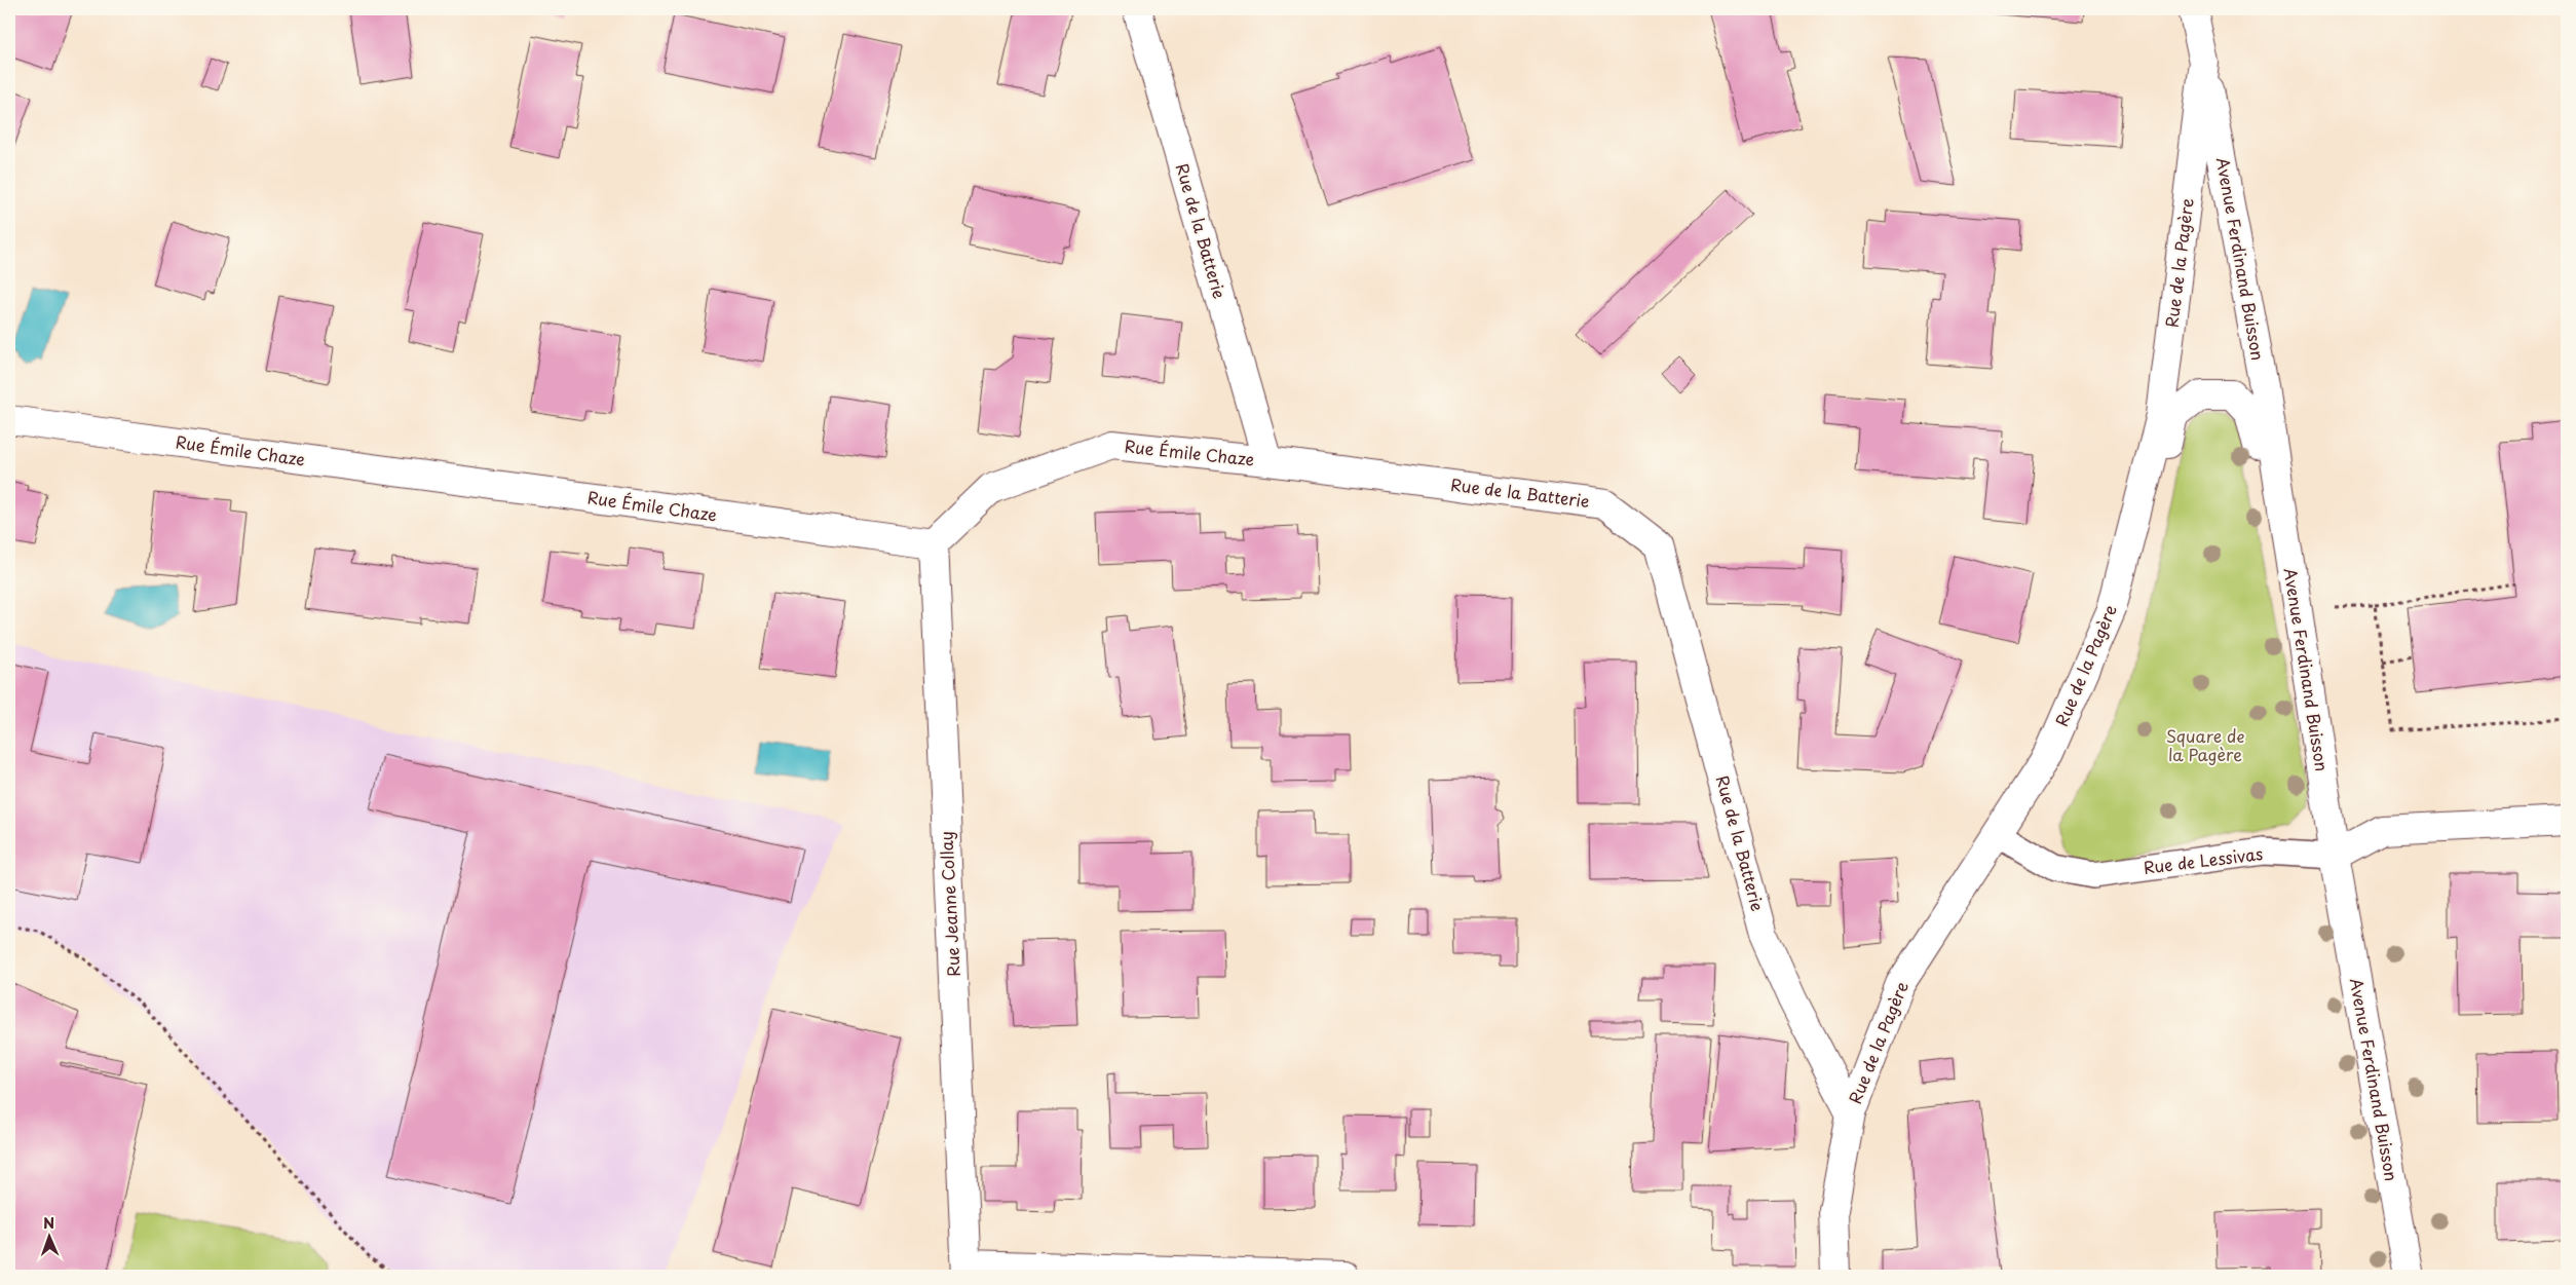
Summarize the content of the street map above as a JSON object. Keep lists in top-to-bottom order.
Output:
{
  "streets": {
    "street": [
      "Rue de la Batterie",
      "Avenue Ferdinand Buisson",
      "Rue de la Pagère",
      "Rue Émile Chaze",
      "Rue Jeanne Collay"
    ],
    "lane": ["Rue de Lessivas"]
  },
  "crossings": [
    ["Rue de la Batterie", "Rue de la Pagère"],
    ["Rue de la Batterie", "Rue Émile Chaze"],
    ["Avenue Ferdinand Buisson", "Rue de la Pagère"],
    ["Avenue Ferdinand Buisson", "Rue de Lessivas"],
    ["Rue de la Pagère", "Rue de Lessivas"],
    ["Rue Émile Chaze", "Rue Jeanne Collay"]
  ],
  "parks": ["Square de la Pagère"],
  "north": "top"
}
